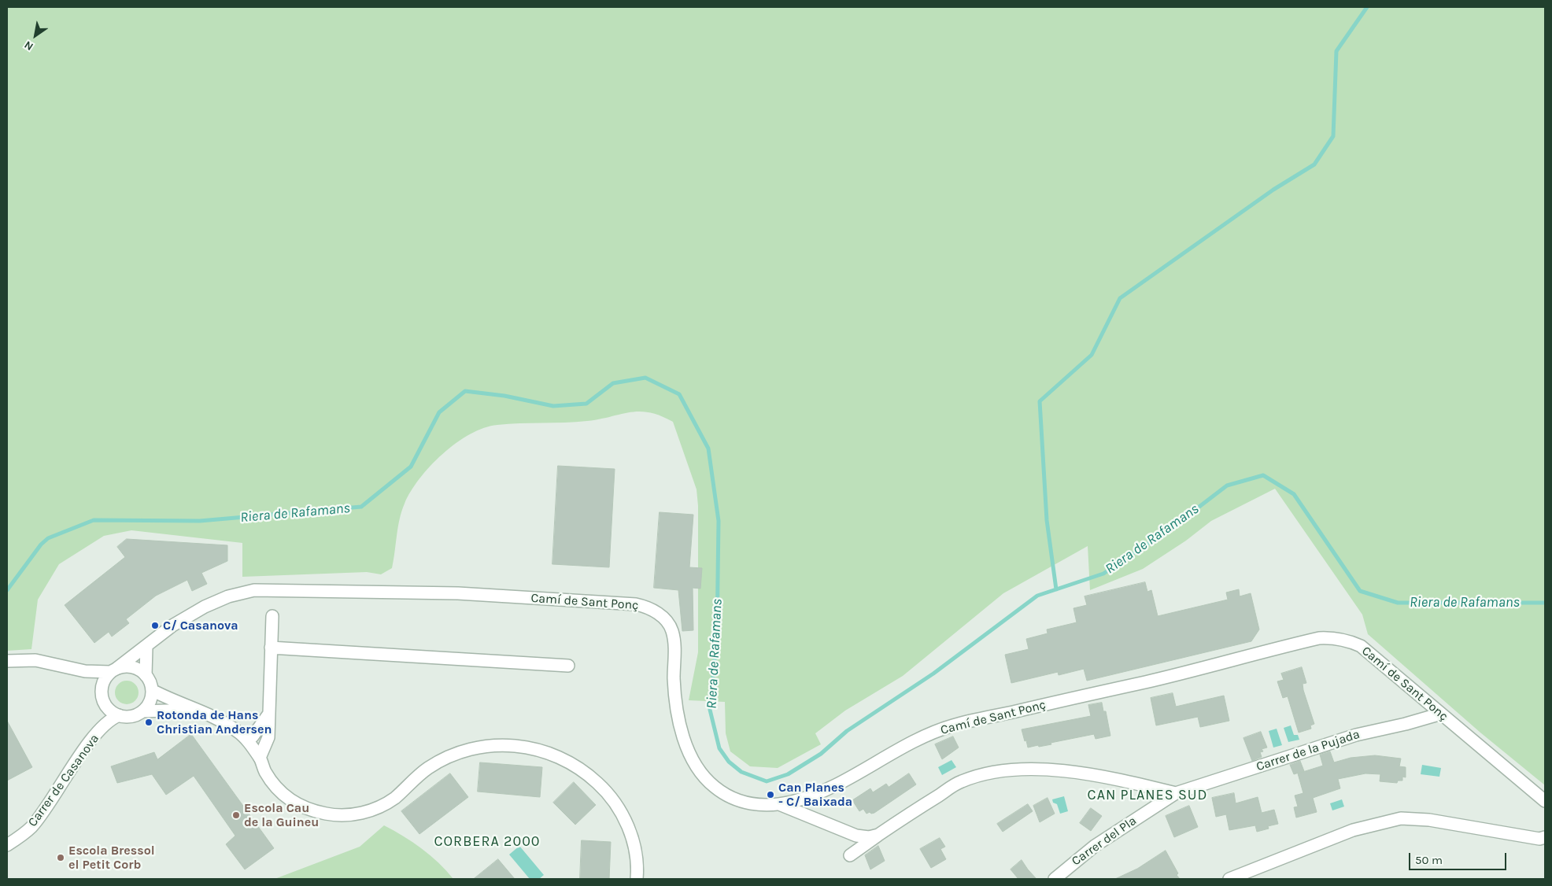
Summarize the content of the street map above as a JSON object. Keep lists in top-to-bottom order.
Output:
{
  "streets": {
    "street": [
      "Camí de Sant Ponç",
      "Carrer de la Pujada",
      "Carrer de Casanova",
      "Carrer del Pla"
    ]
  },
  "crossings": [
    ["Camí de Sant Ponç", "Carrer de la Pujada"],
    ["Carrer de la Pujada", "Carrer del Pla"]
  ],
  "districts": ["CAN PLANES SUD", "CORBERA 2000"],
  "water": ["Riera de Rafamans"],
  "places": [
    "C/ Casanova",
    "Rotonda de Hans Christian Andersen",
    "Can Planes - C/ Baixada",
    "Escola Cau de la Guineu",
    "Escola Bressol el Petit Corb"
  ],
  "scale_bar": "50 m",
  "north": "bottom left"
}
